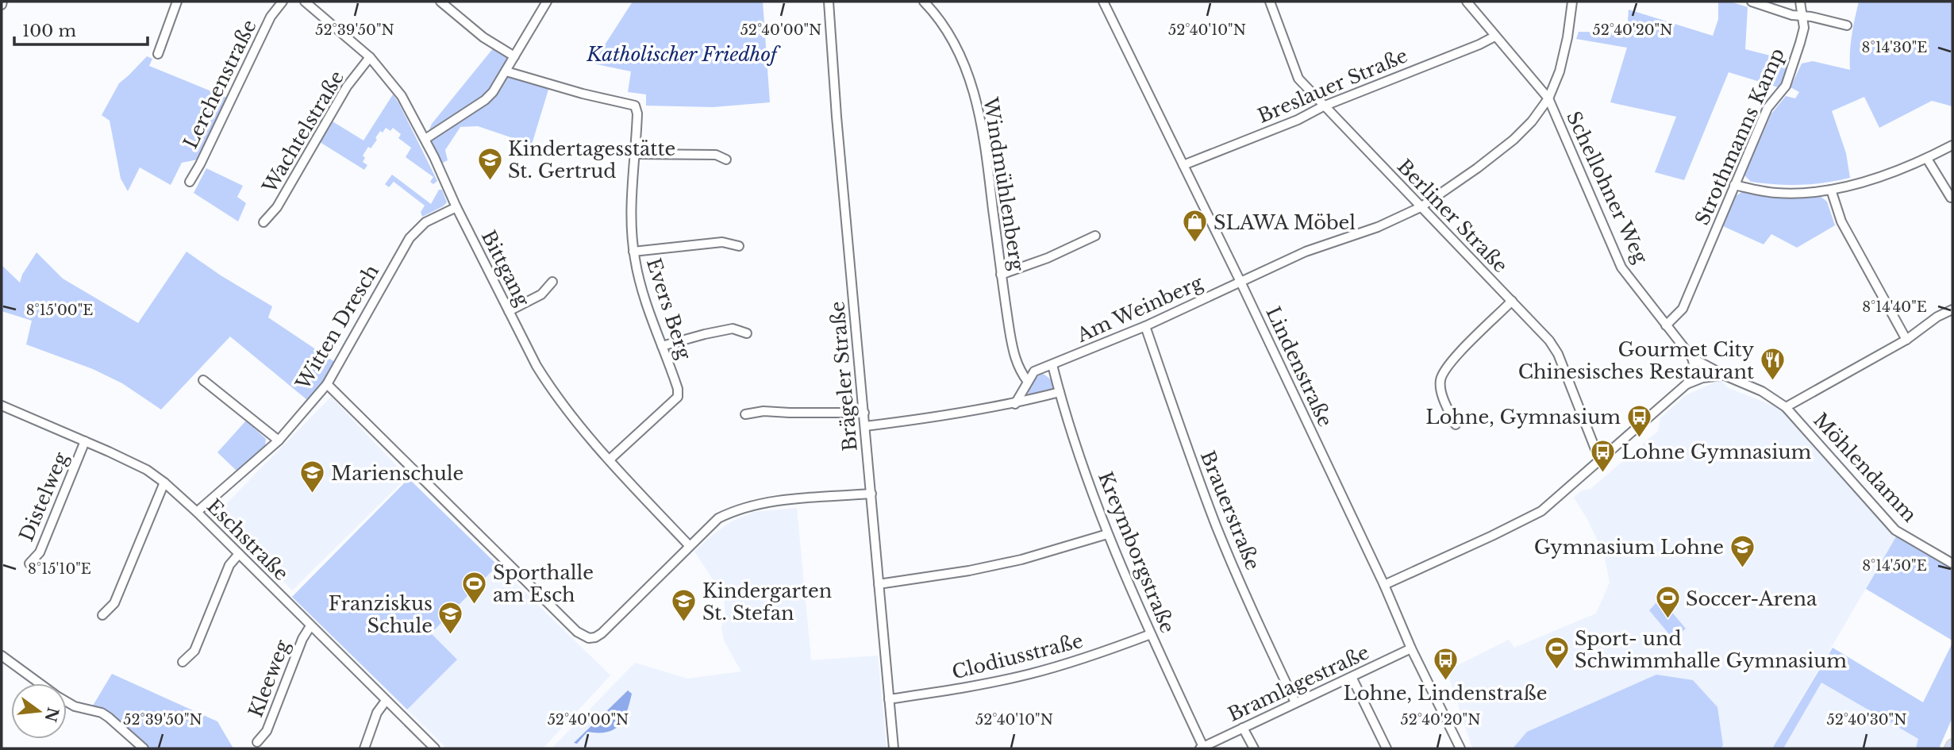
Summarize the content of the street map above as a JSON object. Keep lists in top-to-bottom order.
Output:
{
  "streets": {
    "street": [
      "Lerchenstraße",
      "Breslauer Straße",
      "Wachtelstraße",
      "Strothmanns Kamp",
      "Windmühlenberg",
      "Schellohner Weg",
      "Berliner Straße",
      "Bittgang",
      "Evers Berg",
      "Am Weinberg",
      "Witten Dresch",
      "Lindenstraße",
      "Brägeler Straße",
      "Möhlendamm",
      "Distelweg",
      "Brauerstraße",
      "Eschstraße",
      "Kreymborgstraße",
      "Clodiusstraße",
      "Kleeweg",
      "Bramlagestraße"
    ]
  },
  "crossings": [
    ["Breslauer Straße", "Schellohner Weg"],
    ["Breslauer Straße", "Berliner Straße"],
    ["Breslauer Straße", "Lindenstraße"],
    ["Wachtelstraße", "Bittgang"],
    ["Strothmanns Kamp", "Schellohner Weg"],
    ["Windmühlenberg", "Am Weinberg"],
    ["Schellohner Weg", "Am Weinberg"],
    ["Schellohner Weg", "Möhlendamm"],
    ["Berliner Straße", "Am Weinberg"],
    ["Bittgang", "Evers Berg"],
    ["Bittgang", "Witten Dresch"],
    ["Am Weinberg", "Lindenstraße"],
    ["Am Weinberg", "Brauerstraße"],
    ["Am Weinberg", "Kreymborgstraße"],
    ["Witten Dresch", "Eschstraße"],
    ["Lindenstraße", "Bramlagestraße"],
    ["Brägeler Straße", "Clodiusstraße"],
    ["Distelweg", "Eschstraße"],
    ["Brauerstraße", "Bramlagestraße"],
    ["Eschstraße", "Kleeweg"],
    ["Kreymborgstraße", "Clodiusstraße"],
    ["Kreymborgstraße", "Bramlagestraße"]
  ],
  "parks": ["Katholischer Friedhof"],
  "places": {
    "school or university": [
      "Kindertagesstätte St. Gertrud",
      "Marienschule",
      "Gymnasium Lohne",
      "Kindergarten St. Stefan",
      "Franziskus Schule"
    ],
    "shop": ["SLAWA Möbel"],
    "restaurant": ["Gourmet City Chinesisches Restaurant"],
    "bus stop": ["Lohne, Gymnasium", "Lohne Gymnasium", "Lohne, Lindenstraße"],
    "sports": ["Sporthalle am Esch", "Soccer-Arena", "Sport- und Schwimmhalle Gymnasium"]
  },
  "scale_bar": "100 m",
  "north": "right",
  "coordinates": [
    "52°39'50\"N",
    "52°40'00\"N",
    "52°40'10\"N",
    "52°40'20\"N",
    "8°14'30\"E",
    "8°14'40\"E",
    "8°15'00\"E",
    "8°14'50\"E",
    "8°15'10\"E",
    "52°40'30\"N"
  ]
}
